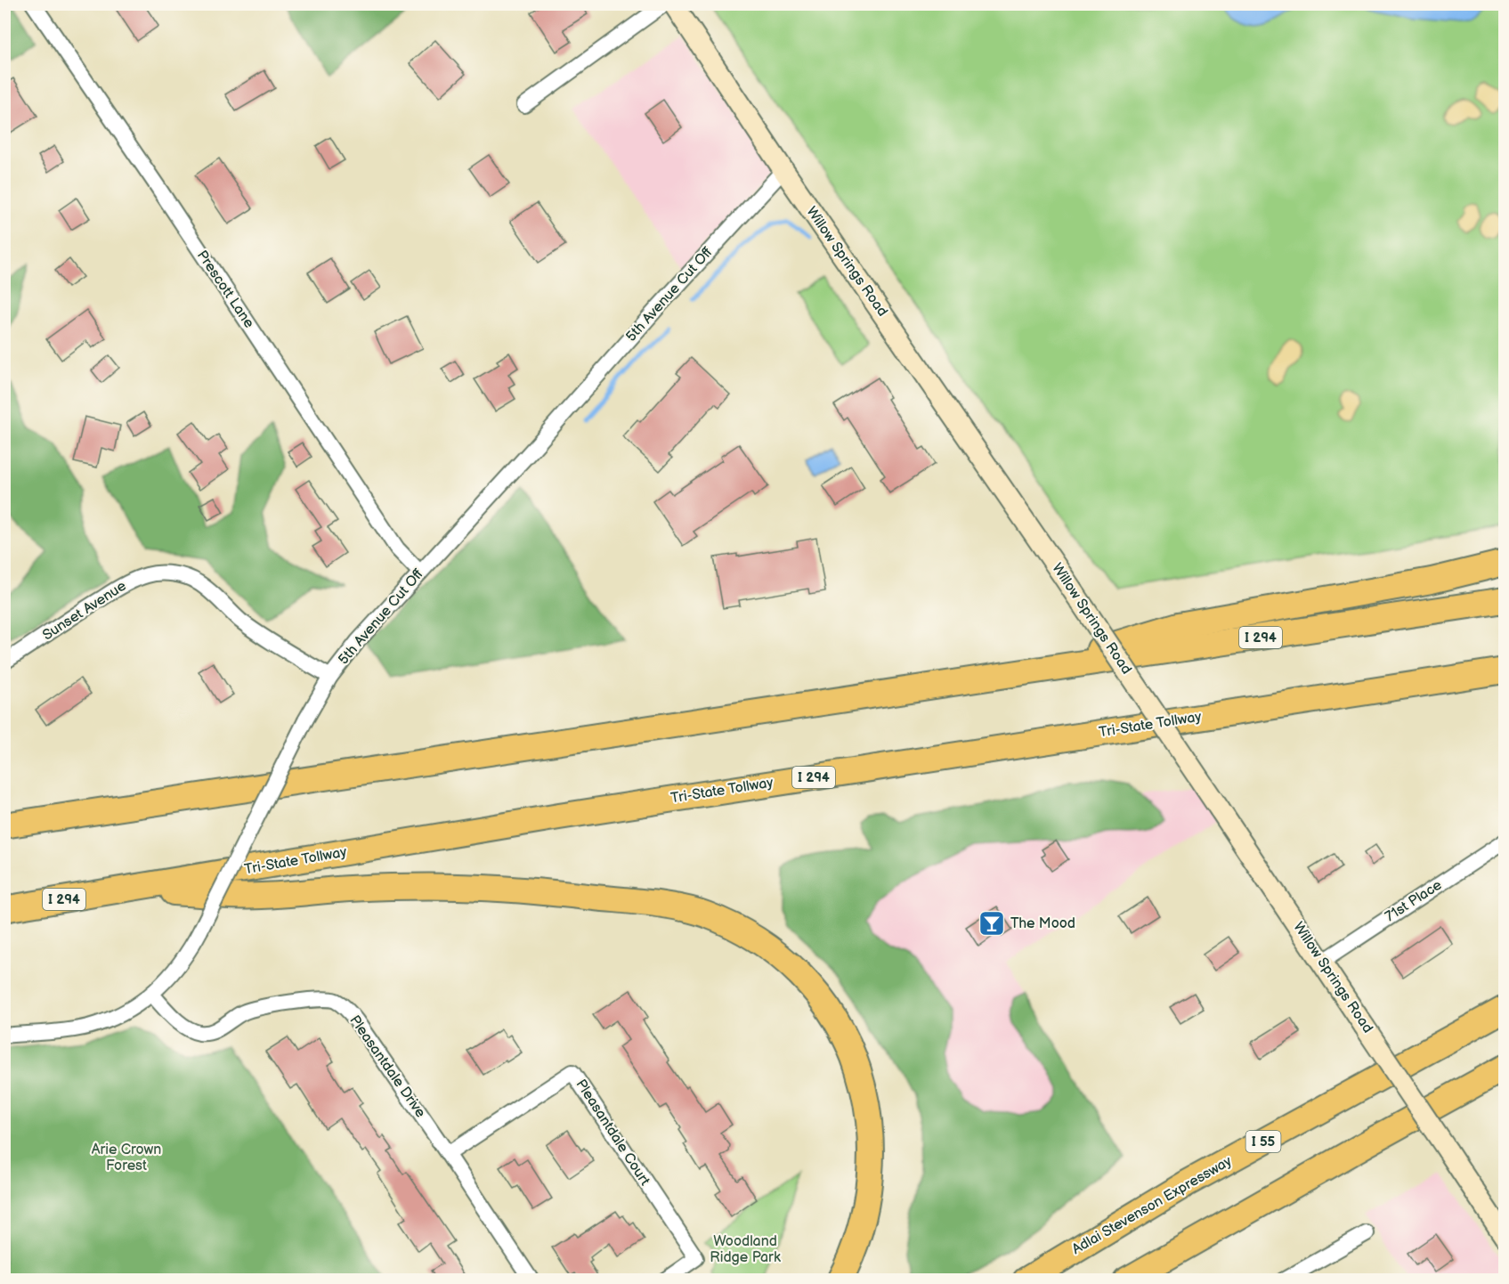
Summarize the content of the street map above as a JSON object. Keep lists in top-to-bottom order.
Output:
{
  "streets": {
    "highway": [
      "I 294",
      "Tri-State Tollway",
      "I 55",
      "Adlai Stevenson Expressway"
    ],
    "main road": ["Willow Springs Road"],
    "street": [
      "Prescott Lane",
      "5th Avenue Cut Off",
      "Sunset Avenue",
      "71st Place",
      "Pleasantdale Drive",
      "Pleasantdale Court"
    ]
  },
  "crossings": [
    ["Willow Springs Road", "5th Avenue Cut Off"],
    ["Willow Springs Road", "71st Place"],
    ["Prescott Lane", "5th Avenue Cut Off"],
    ["5th Avenue Cut Off", "Sunset Avenue"],
    ["5th Avenue Cut Off", "Pleasantdale Drive"],
    ["Pleasantdale Drive", "Pleasantdale Court"]
  ],
  "parks": ["Arie Crown Forest", "Woodland Ridge Park"],
  "places": {
    "bar": ["The Mood"]
  }
}
